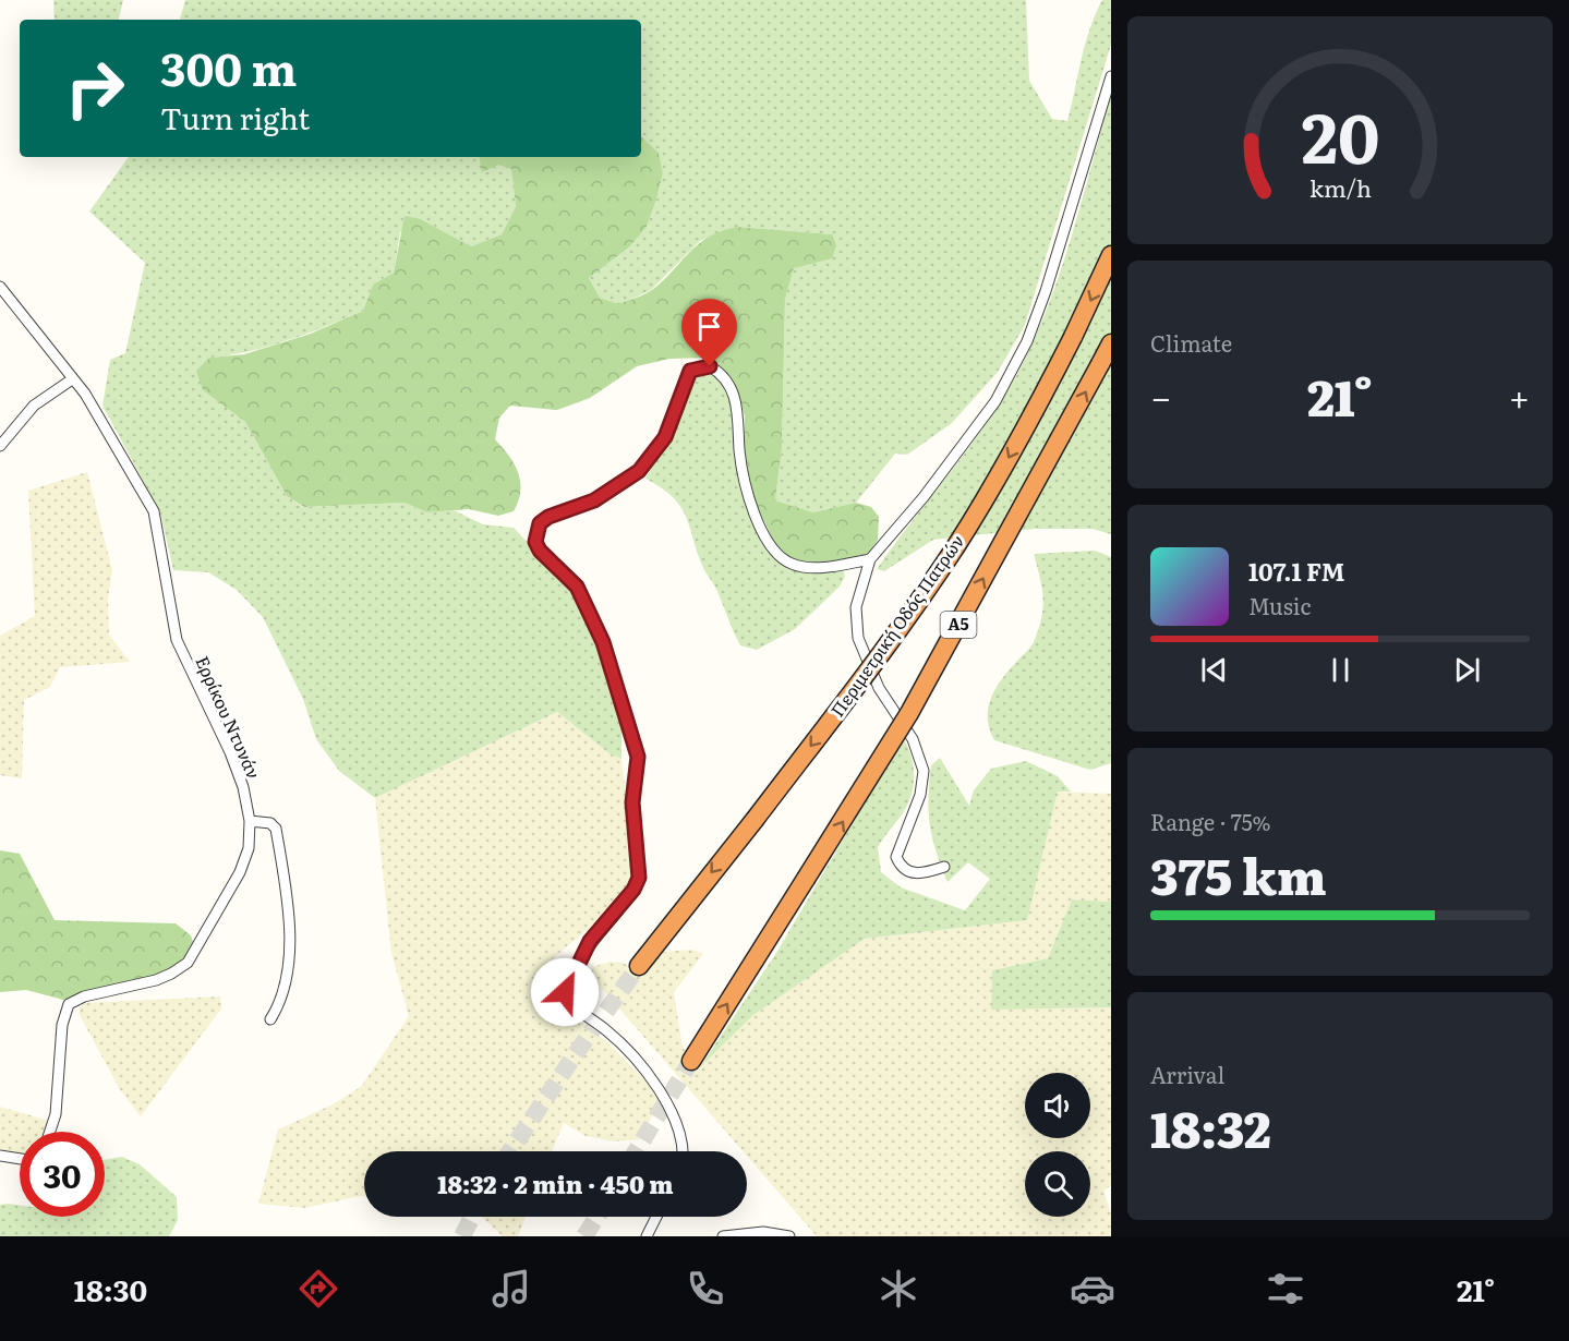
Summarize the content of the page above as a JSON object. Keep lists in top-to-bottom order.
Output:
{
  "streets": {
    "highway": ["Α5", "Περιμετρική Οδός Πατρών"],
    "street": ["Ερρίκου Ντυνάν"]
  },
  "page": {
    "turn": ["300 m", "Turn right"],
    "tile": [
      "Climate",
      ["Range · 75%", "375 km"],
      ["Arrival", "18:32"]
    ],
    "heat": ["−", "21°", "+"],
    "song": ["107.1 FM", "Music"],
    "limit": "30",
    "trip": "18:32 · 2 min · 450 m",
    "tabs": ["18:30", "21°"],
    "gauge": ["20", "km/h"]
  }
}
